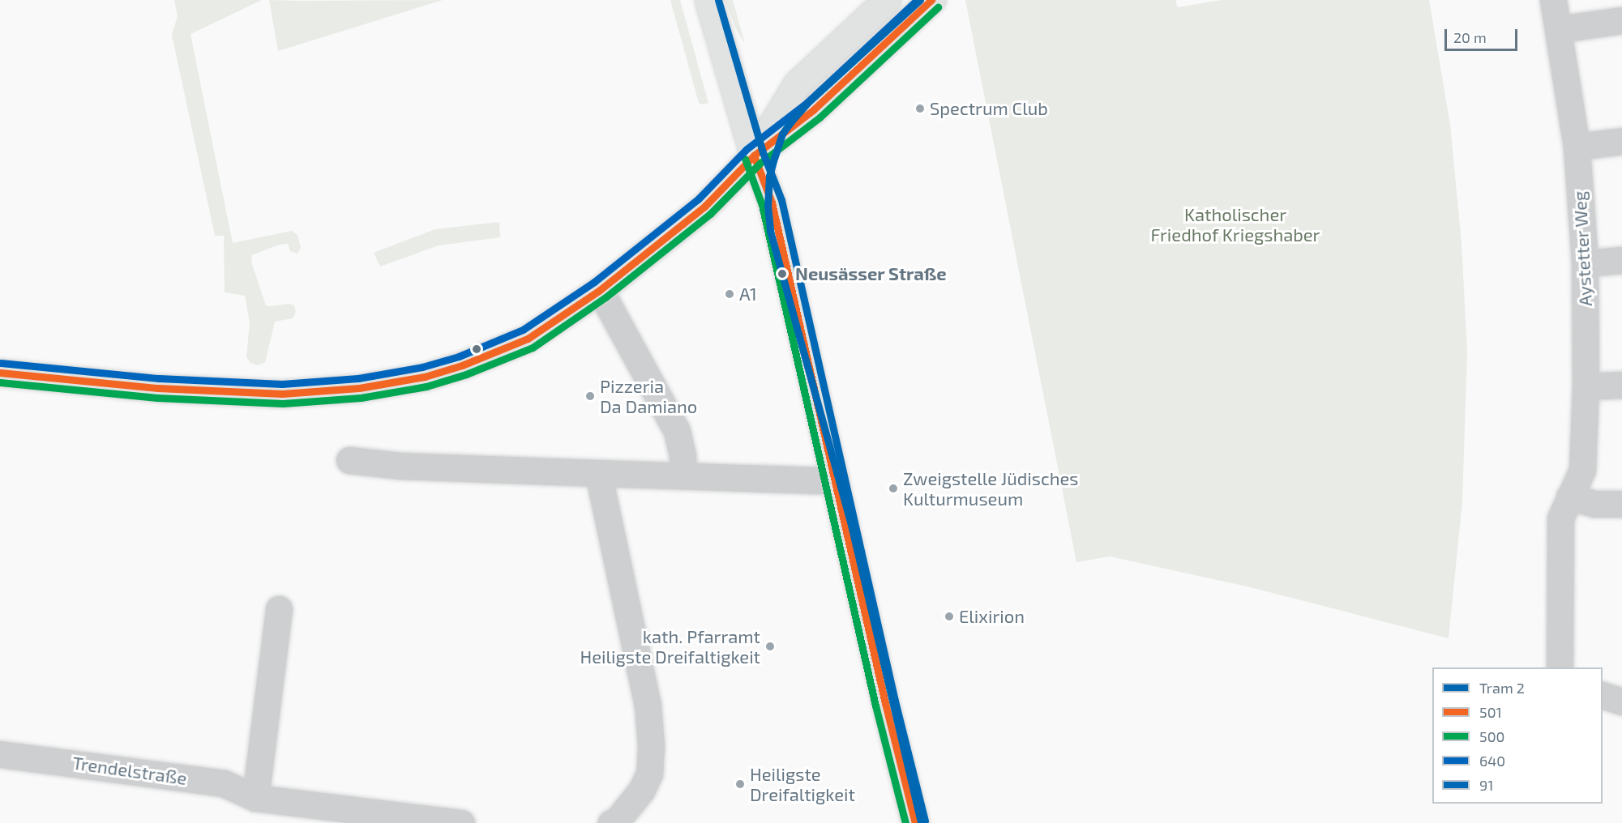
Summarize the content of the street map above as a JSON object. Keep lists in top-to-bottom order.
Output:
{
  "streets": {
    "street": ["Aystetter Weg", "Trendelstraße"]
  },
  "parks": ["Katholischer Friedhof Kriegshaber"],
  "places": [
    "Spectrum Club",
    "Neusässer Straße",
    "A1",
    "Pizzeria Da Damiano",
    "Zweigstelle Jüdisches Kulturmuseum",
    "Elixirion",
    "kath. Pfarramt Heiligste Dreifaltigkeit",
    "Heiligste Dreifaltigkeit"
  ],
  "lines": [
    "tram line 2",
    "transit line 501",
    "transit line 640",
    "transit line 91",
    "transit line 500"
  ],
  "legend": [
    "Tram 2",
    "501",
    "500",
    "640",
    "91"
  ],
  "scale_bar": "20 m"
}
